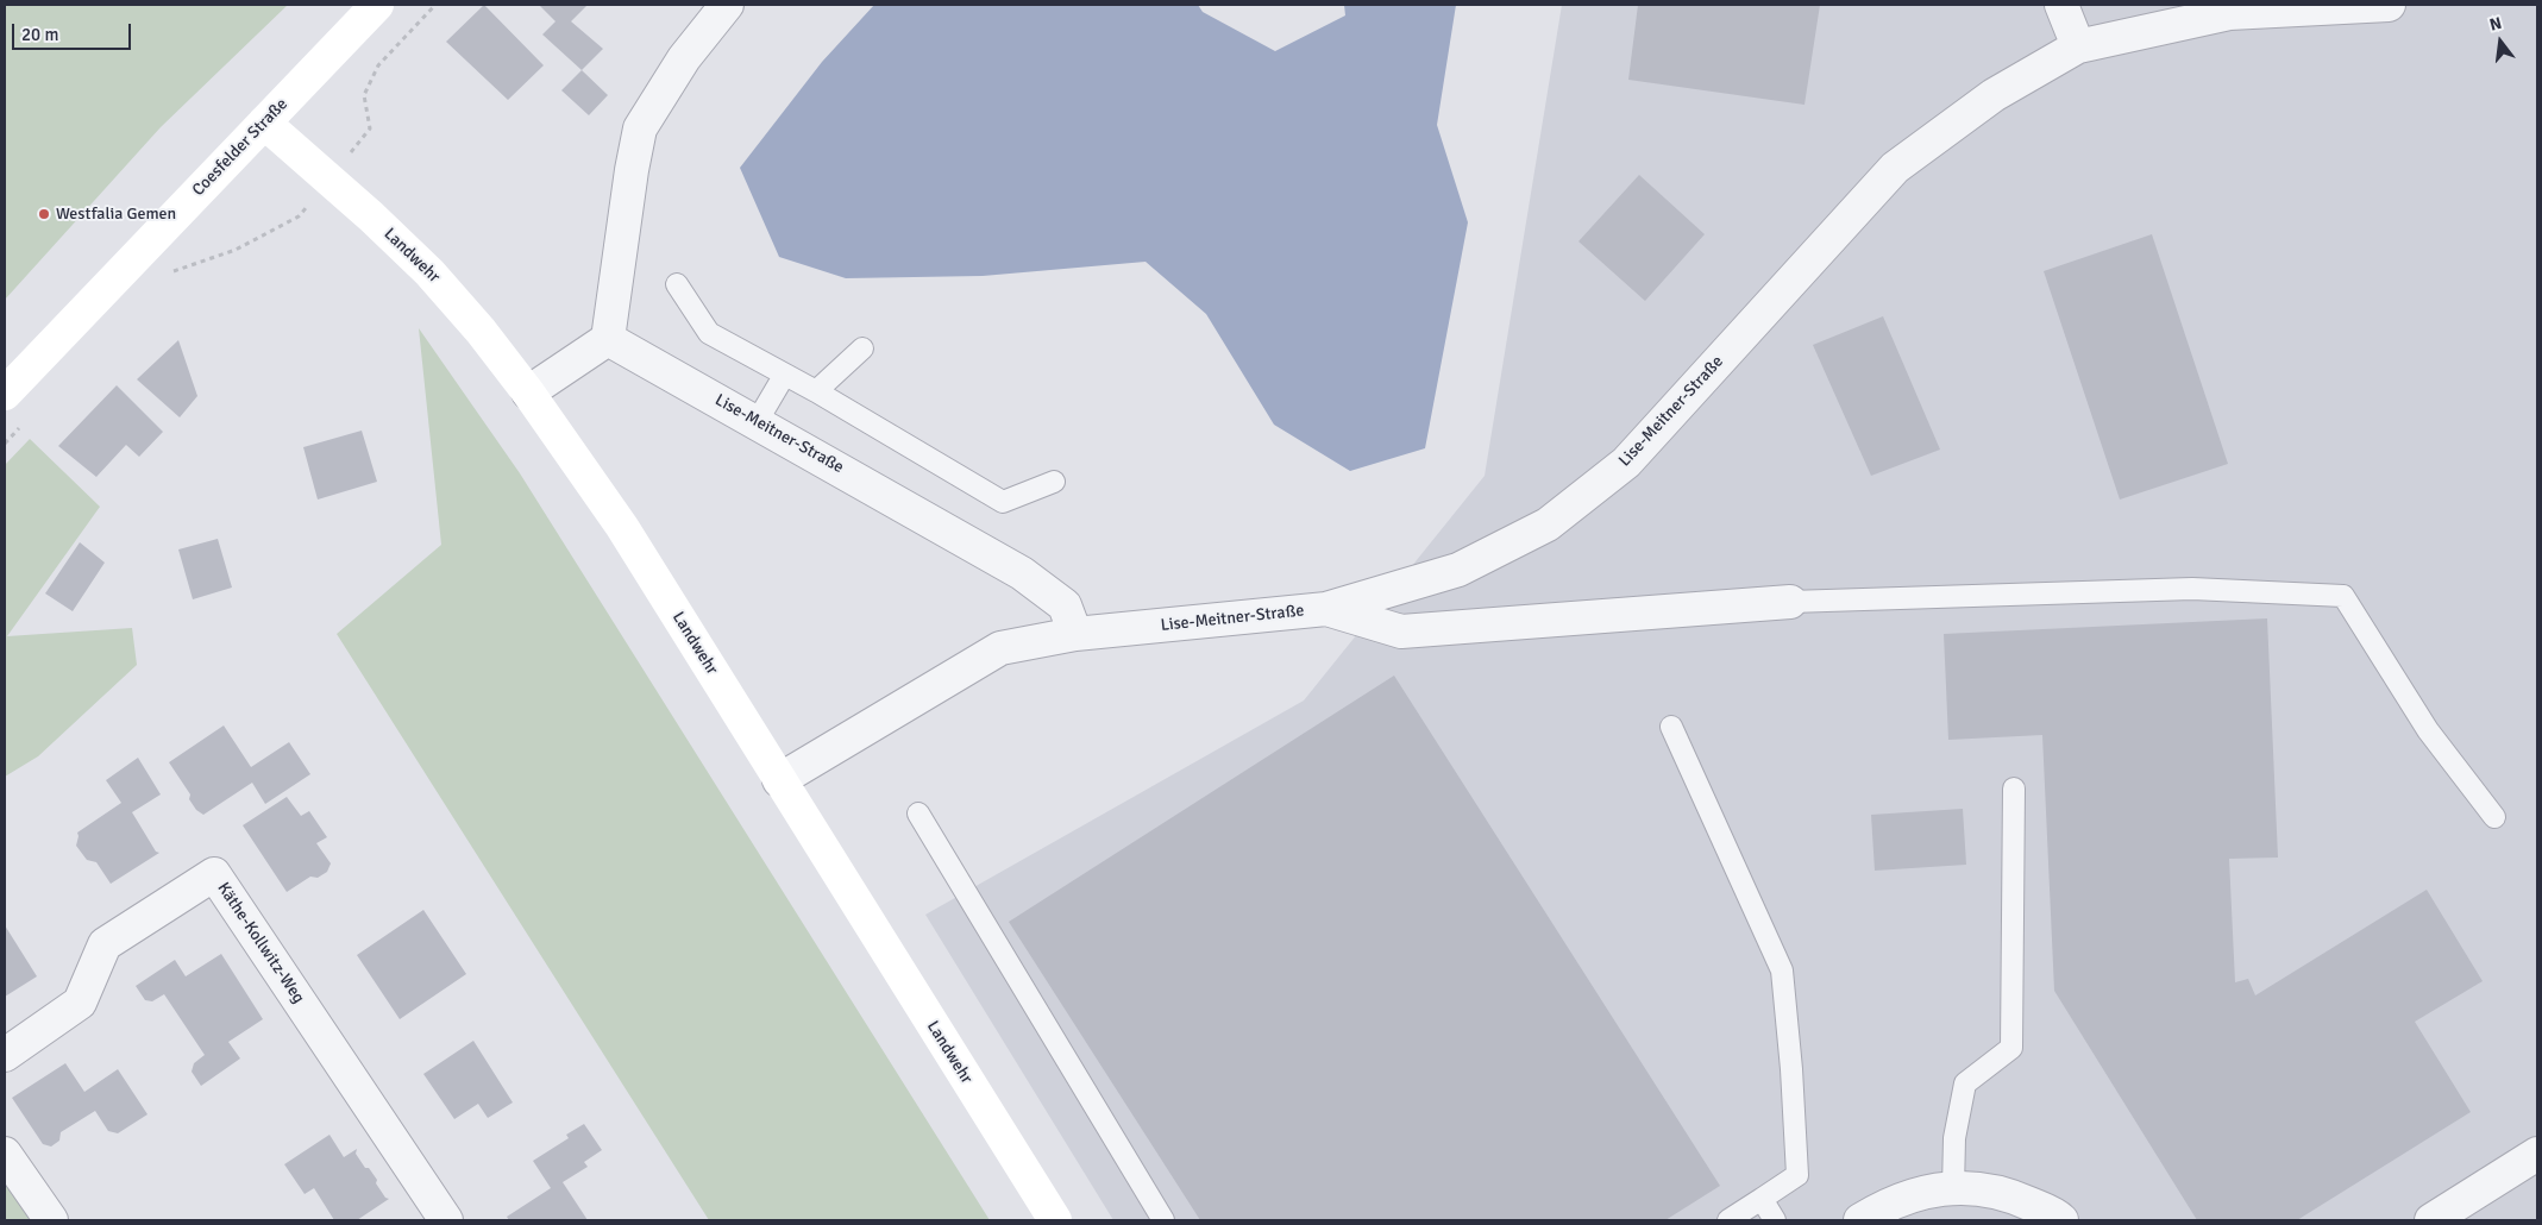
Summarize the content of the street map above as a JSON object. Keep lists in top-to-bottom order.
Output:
{
  "streets": {
    "main road": ["Coesfelder Straße", "Landwehr"],
    "street": ["Lise-Meitner-Straße", "Käthe-Kollwitz-Weg"]
  },
  "crossings": [
    ["Coesfelder Straße", "Landwehr"],
    ["Landwehr", "Lise-Meitner-Straße"]
  ],
  "places": ["Westfalia Gemen"],
  "scale_bar": "20 m",
  "north": "top"
}
